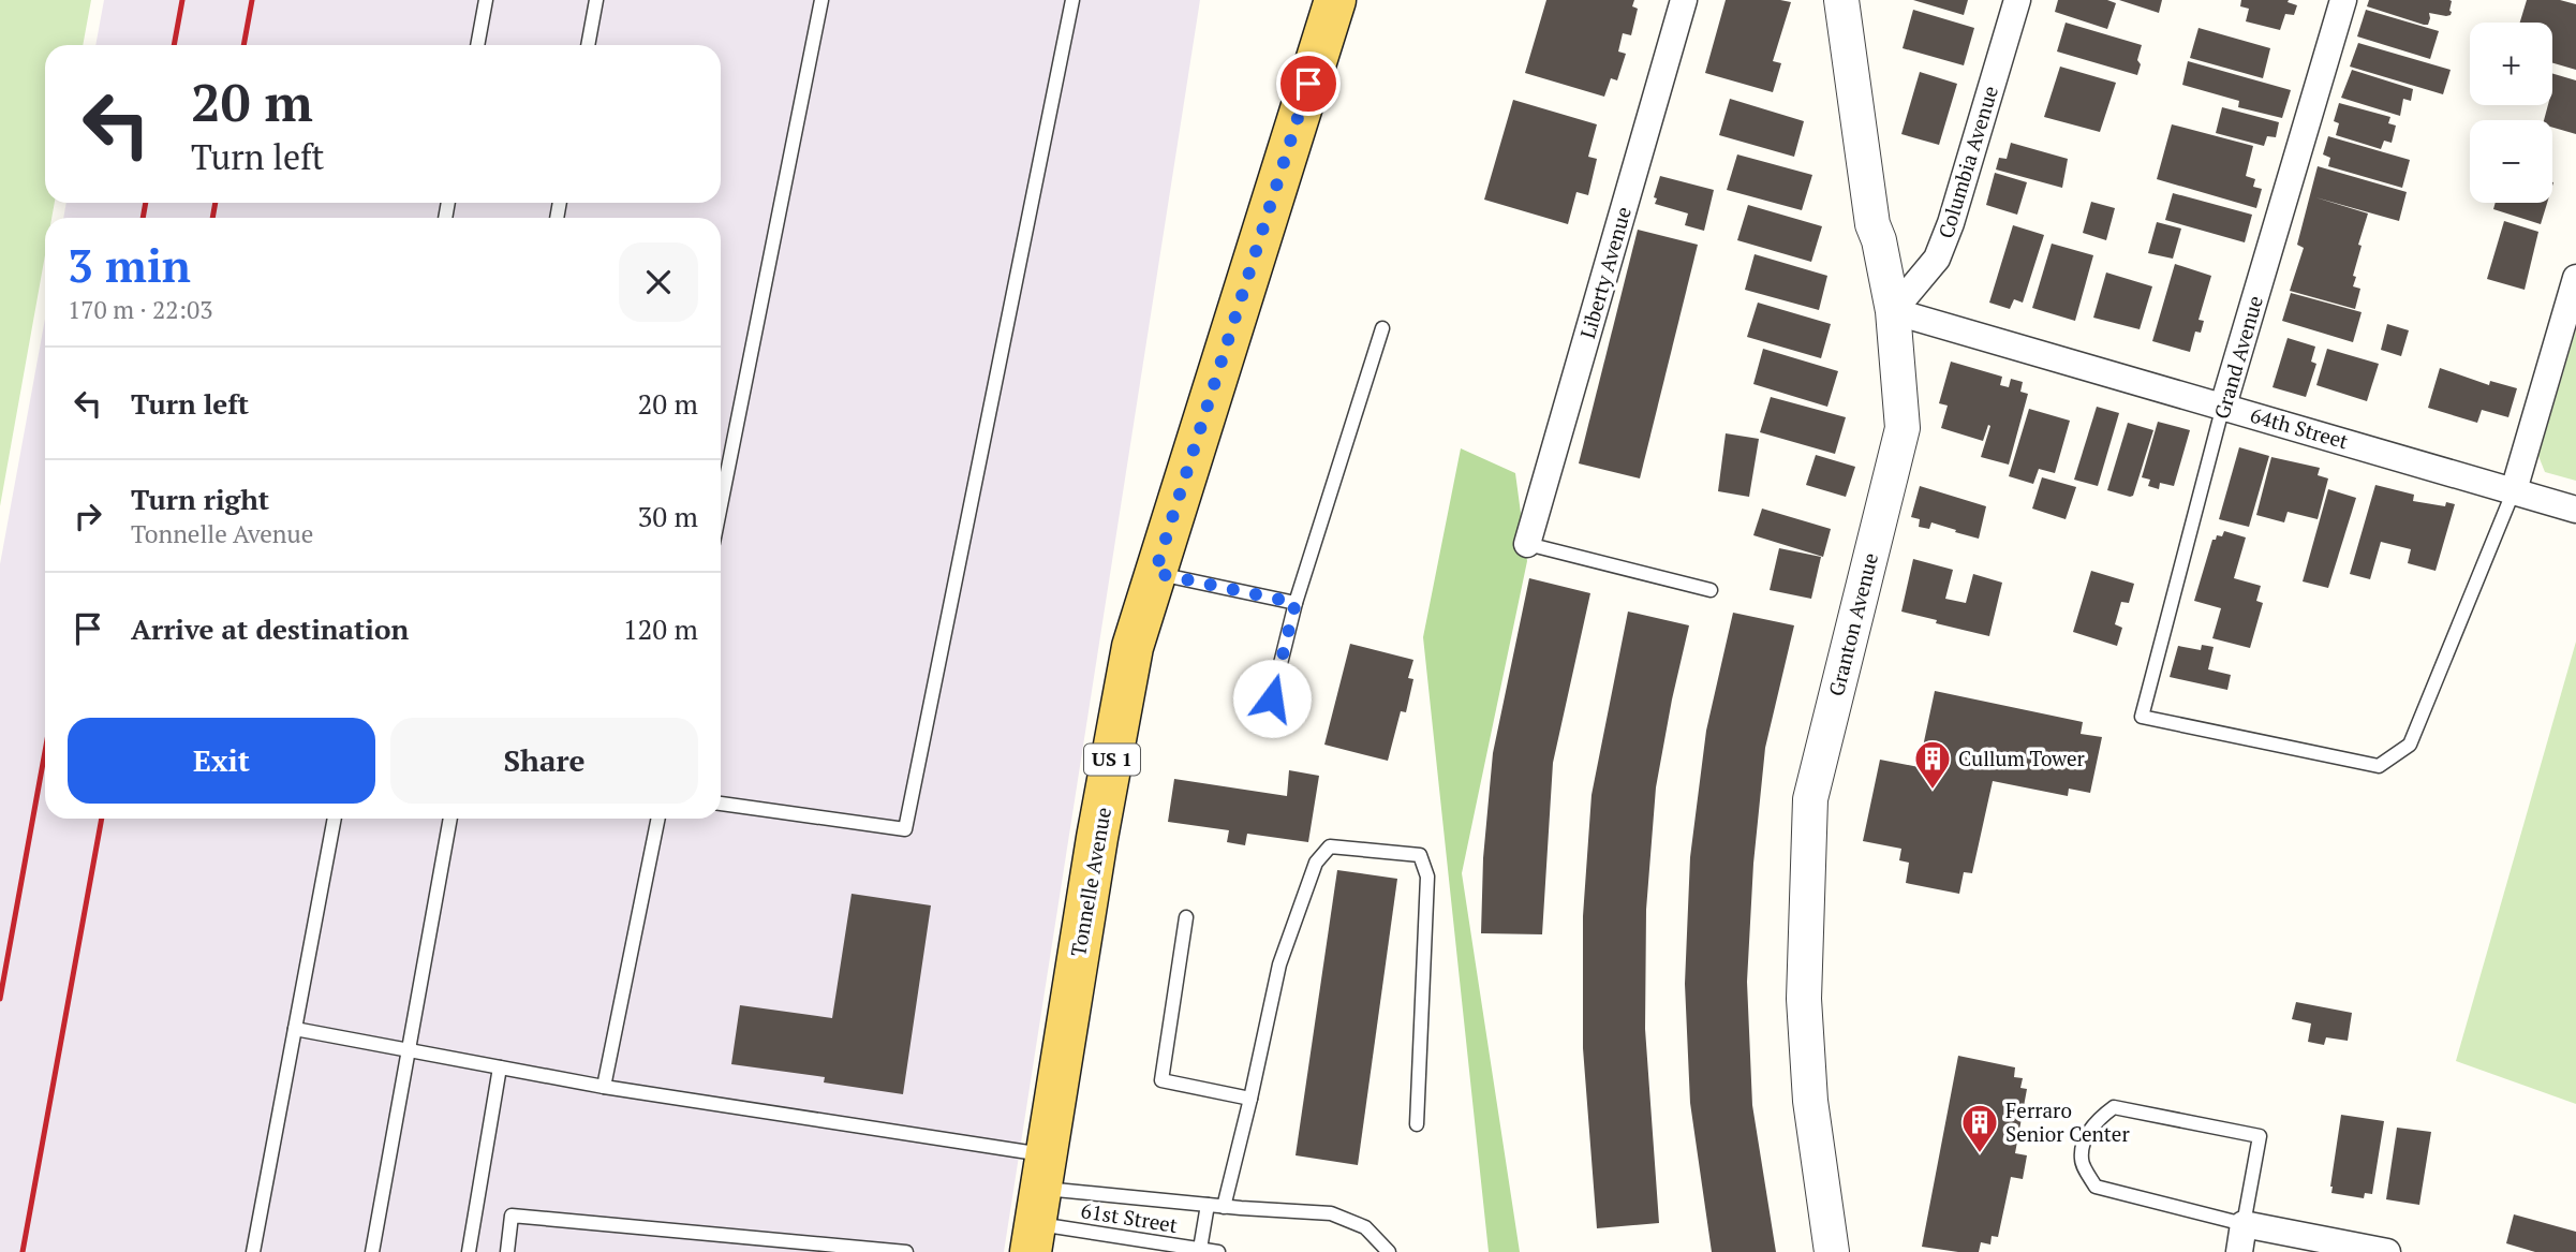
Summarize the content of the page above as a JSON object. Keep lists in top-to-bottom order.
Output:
{
  "streets": {
    "main road": ["US 1", "Tonnelle Avenue"],
    "street": [
      "Columbia Avenue",
      "Liberty Avenue",
      "Grand Avenue",
      "64th Street",
      "Granton Avenue"
    ],
    "lane": ["61st Street"]
  },
  "crossings": [
    ["Columbia Avenue", "64th Street"],
    ["Columbia Avenue", "Granton Avenue"],
    ["Grand Avenue", "64th Street"],
    ["64th Street", "Granton Avenue"],
    ["Tonnelle Avenue", "61st Street"]
  ],
  "places": {
    "building": ["Cullum Tower", "Ferraro Senior Center"]
  },
  "page": {
    "map_buttons": ["+", "−"],
    "turn": ["20 m", "Turn left"],
    "heading": ["3 min", "170 m · 22:03"],
    "list": [
      {
        "name": "Turn left",
        "value": "20 m"
      },
      {
        "name": "Turn right",
        "note": "Tonnelle Avenue",
        "value": "30 m"
      },
      {
        "name": "Arrive at destination",
        "value": "120 m"
      }
    ],
    "buttons": ["Exit", "Share"]
  }
}
